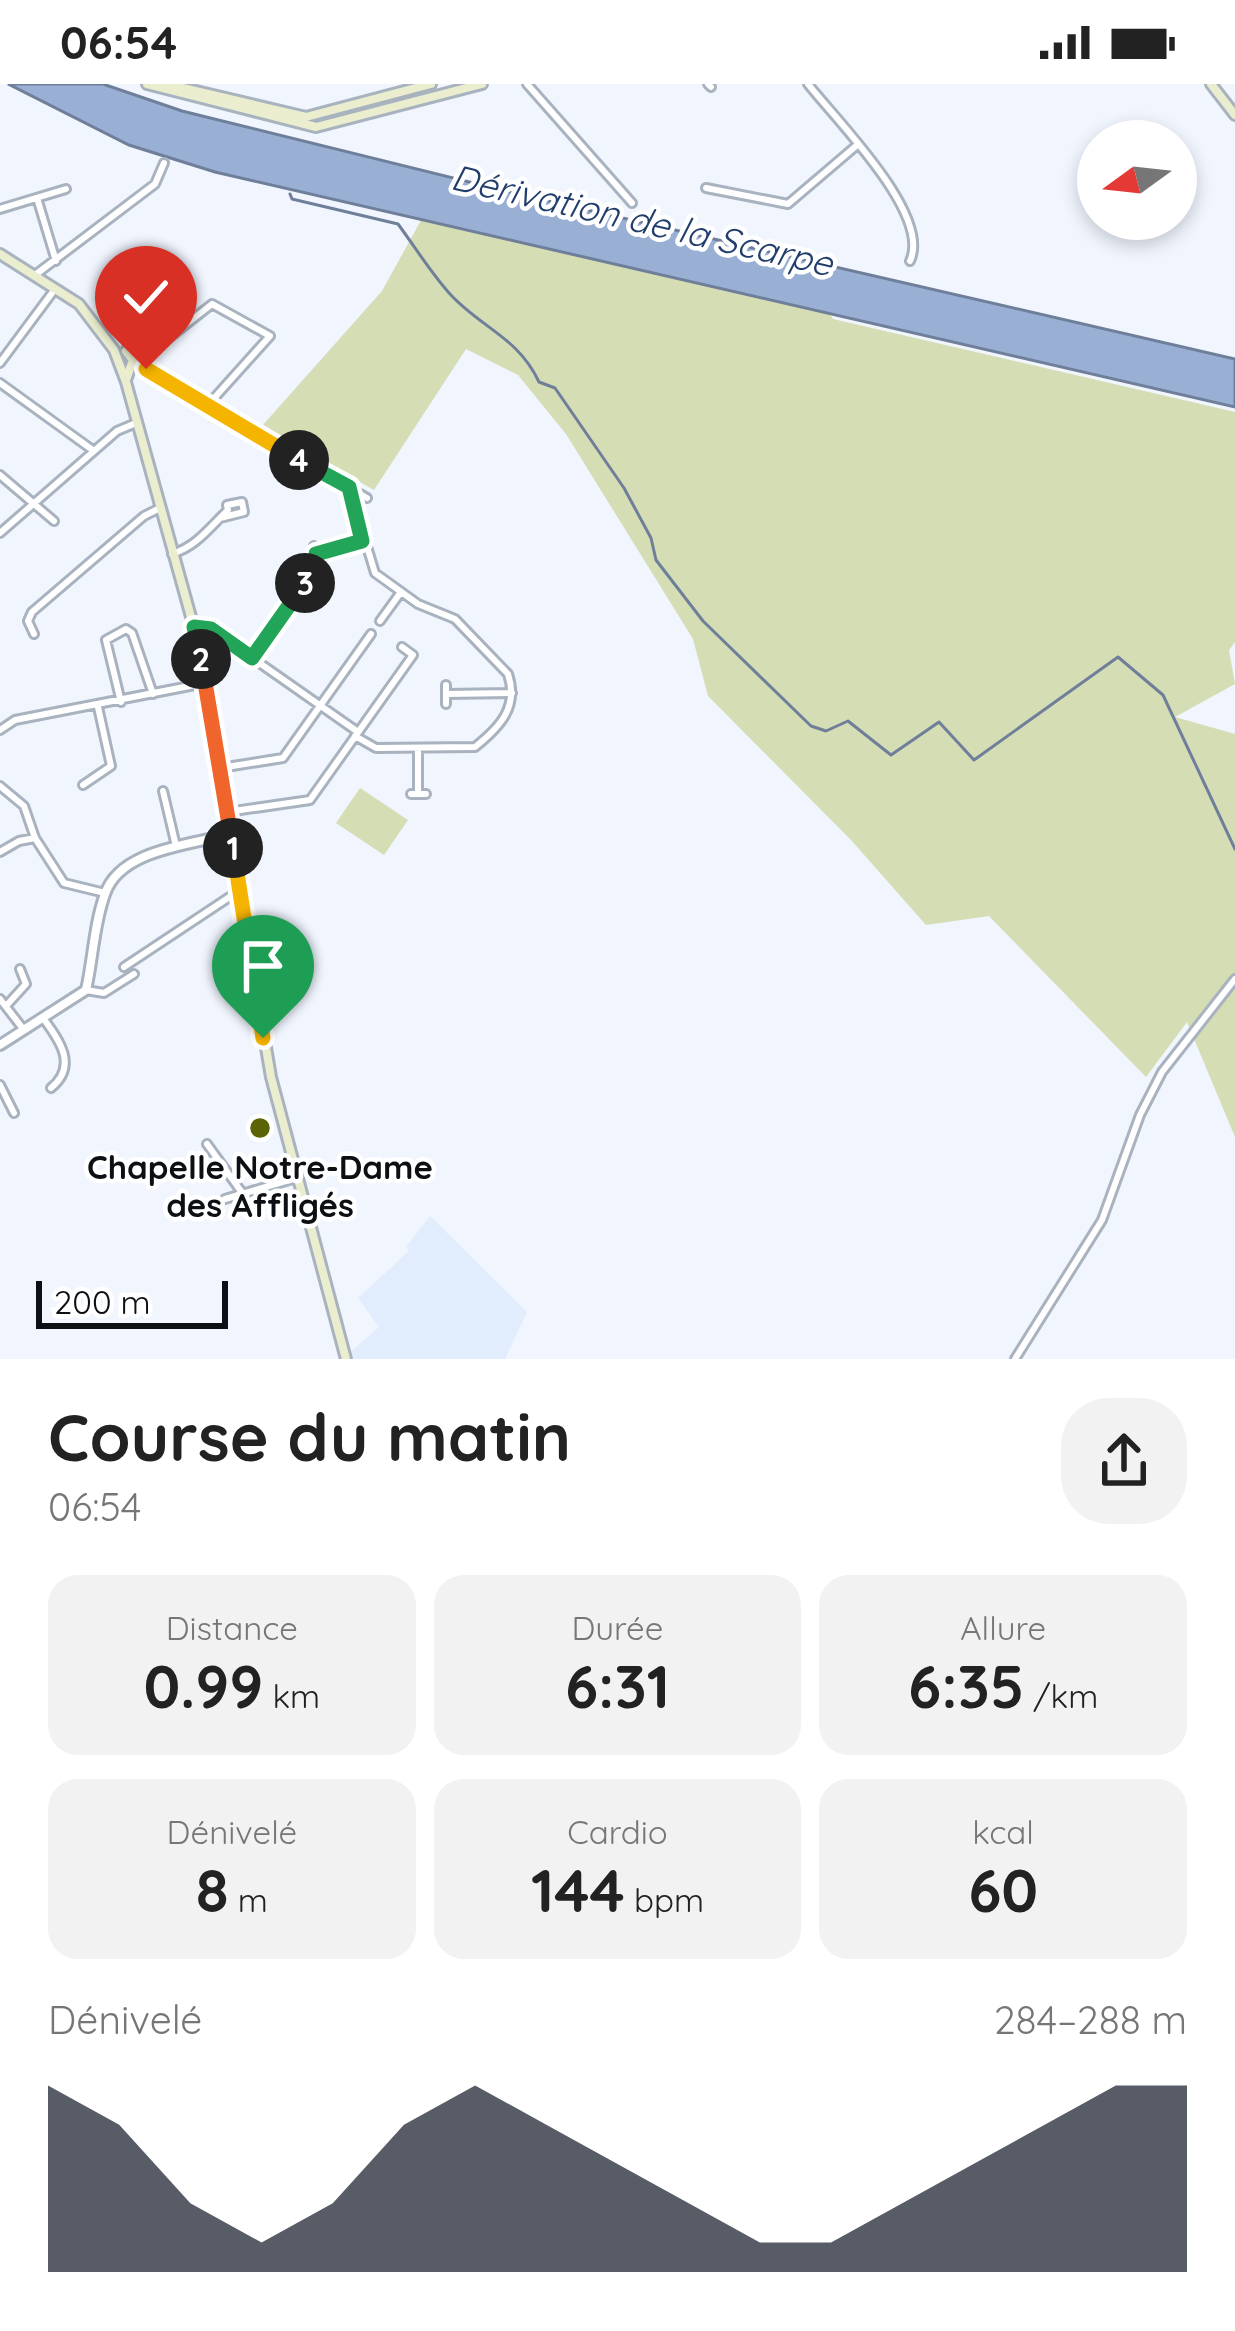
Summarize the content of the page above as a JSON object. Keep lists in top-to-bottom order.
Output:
{
  "water": ["Dérivation de la Scarpe"],
  "places": ["Chapelle Notre-Dame des Affligés"],
  "scale_bar": "200 m",
  "north": "left",
  "page": {
    "status": "06:54",
    "pins": [
      "4",
      "3",
      "2",
      "1"
    ],
    "scale": "200 m",
    "heading": ["Course du matin", "06:54"],
    "stats": [
      ["Distance", "0.99 km"],
      ["Durée", "6:31"],
      ["Allure", "6:35 /km"],
      ["Dénivelé", "8 m"],
      ["Cardio", "144 bpm"],
      ["kcal", "60"]
    ],
    "chart": ["Dénivelé", "284–288 m"]
  }
}
